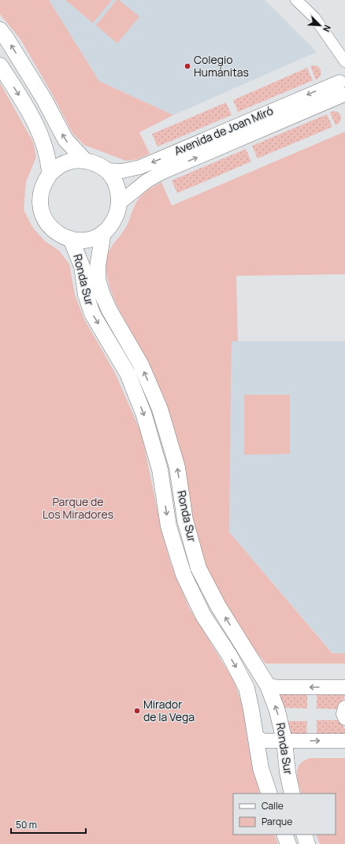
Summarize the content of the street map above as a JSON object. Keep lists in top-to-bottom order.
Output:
{
  "streets": {
    "main road": ["Ronda Sur"],
    "street": ["Avenida de Joan Miró"]
  },
  "crossings": [
    ["Avenida de Joan Miró", "Ronda Sur"]
  ],
  "parks": ["Parque de Los Miradores"],
  "places": ["Colegio Humánitas", "Mirador de la Vega"],
  "legend": ["Calle", "Parque"],
  "scale_bar": "50 m",
  "north": "bottom right"
}
